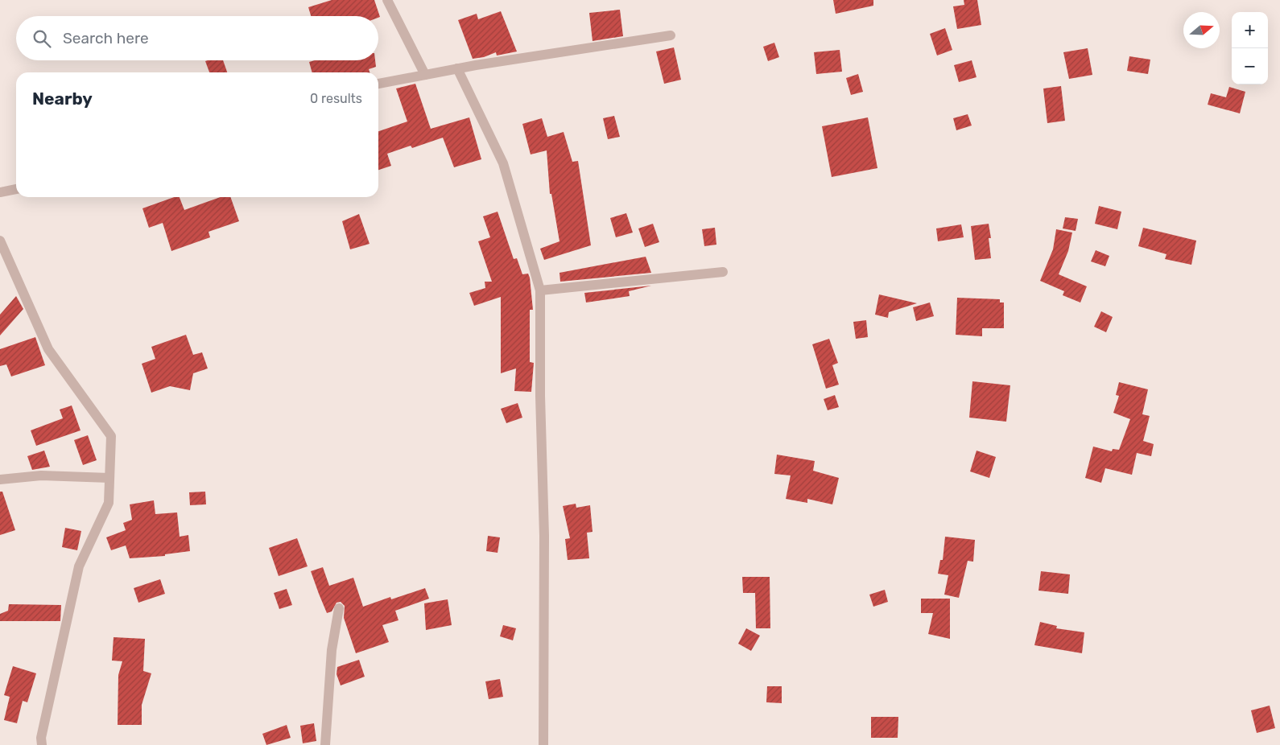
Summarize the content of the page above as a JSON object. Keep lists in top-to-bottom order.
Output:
{
  "north": "right",
  "page": {
    "map_buttons": ["+", "−"],
    "search": "Search here",
    "heading": ["Nearby", "0 results"]
  }
}
